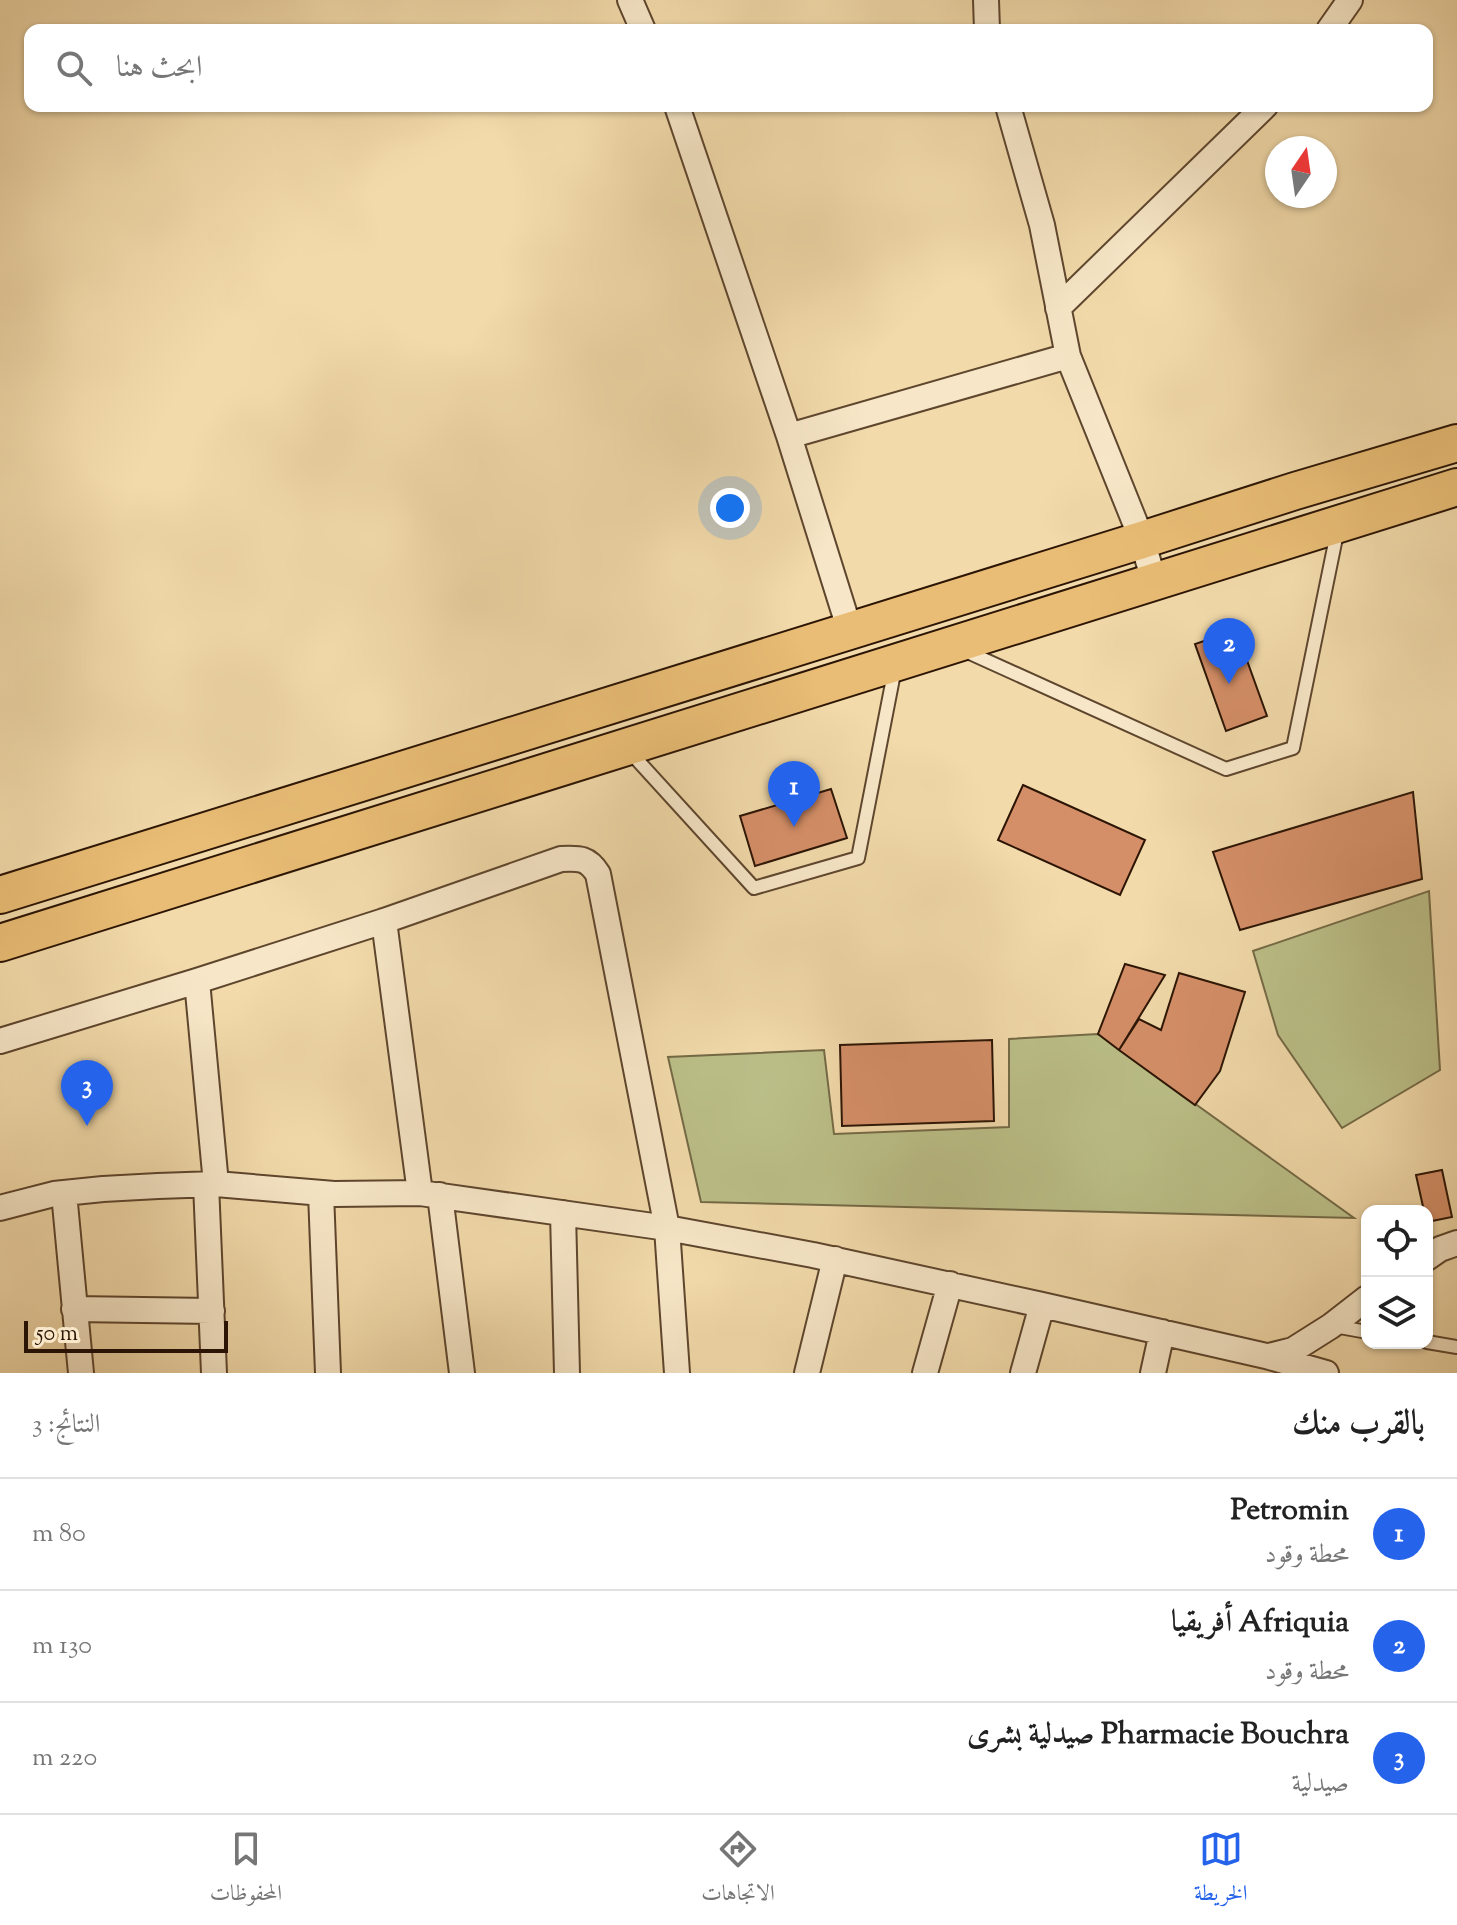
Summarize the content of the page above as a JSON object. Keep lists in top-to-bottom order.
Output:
{
  "scale_bar": "50 m",
  "north": "top",
  "page": {
    "search": "ابحث هنا",
    "pins": ["2", "1", "3"],
    "scale": "50 m",
    "heading": ["بالقرب منك", "النتائج: 3"],
    "list": [
      {
        "mark": "1",
        "name": "Petromin",
        "note": "محطة وقود",
        "value": "80 m"
      },
      {
        "mark": "2",
        "name": "Afriquia أفريقيا",
        "note": "محطة وقود",
        "value": "130 m"
      },
      {
        "mark": "3",
        "name": "Pharmacie Bouchra صيدلية بشرى",
        "note": "صيدلية",
        "value": "220 m"
      }
    ],
    "nav": ["الخريطة", "الاتجاهات", "المحفوظات"]
  }
}
